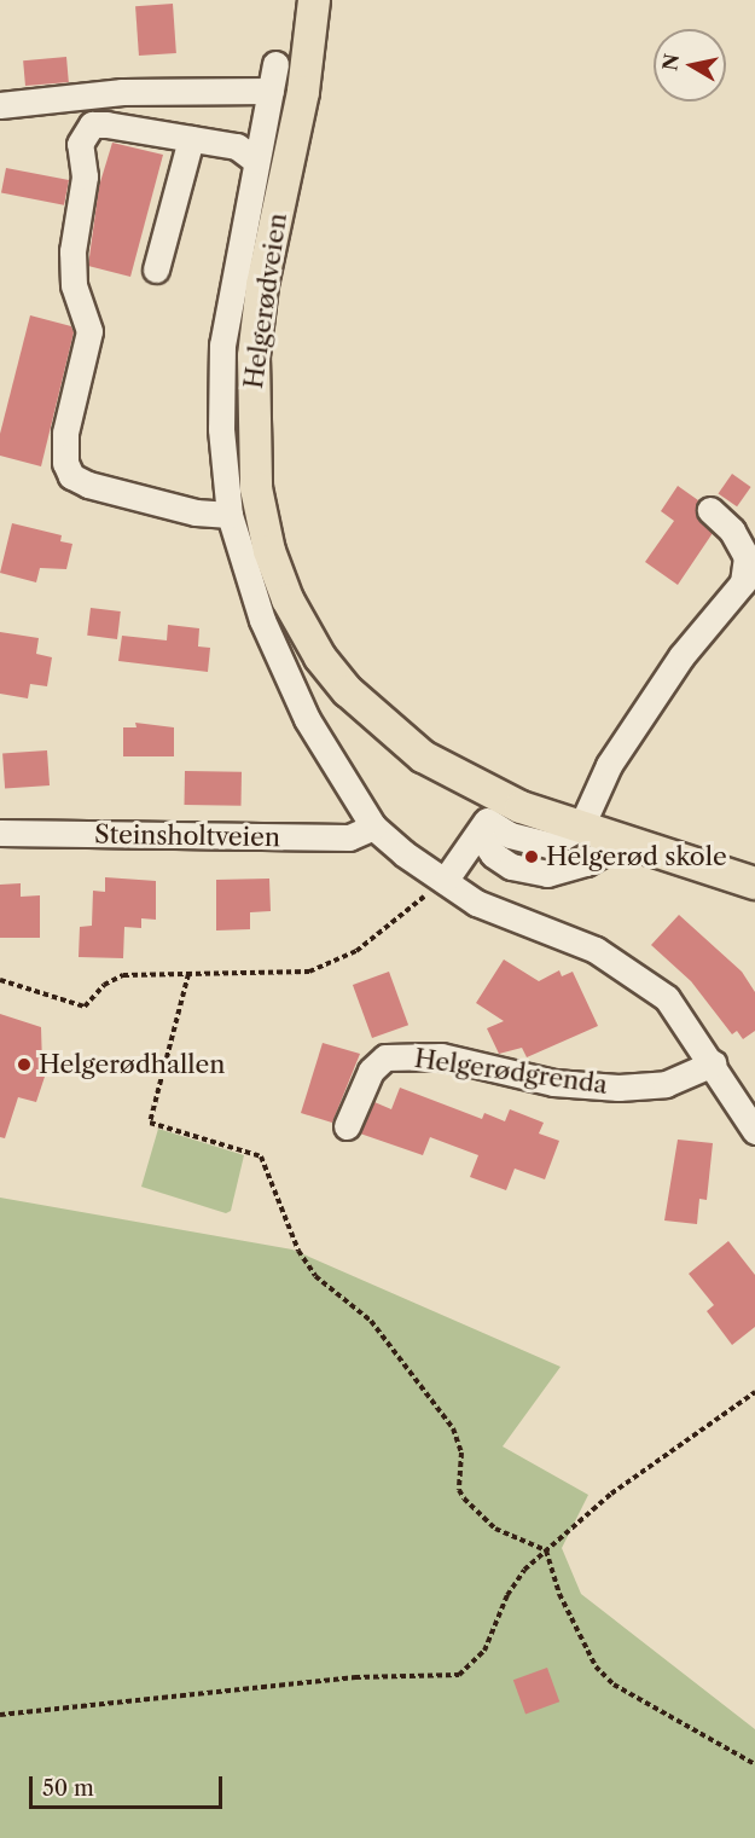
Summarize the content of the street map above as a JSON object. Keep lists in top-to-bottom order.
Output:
{
  "streets": {
    "main road": ["Helgerødveien"],
    "street": ["Steinsholtveien", "Helgerødgrenda"]
  },
  "places": ["Helgerød skole", "Helgerødhallen"],
  "scale_bar": "50 m",
  "north": "left"
}
